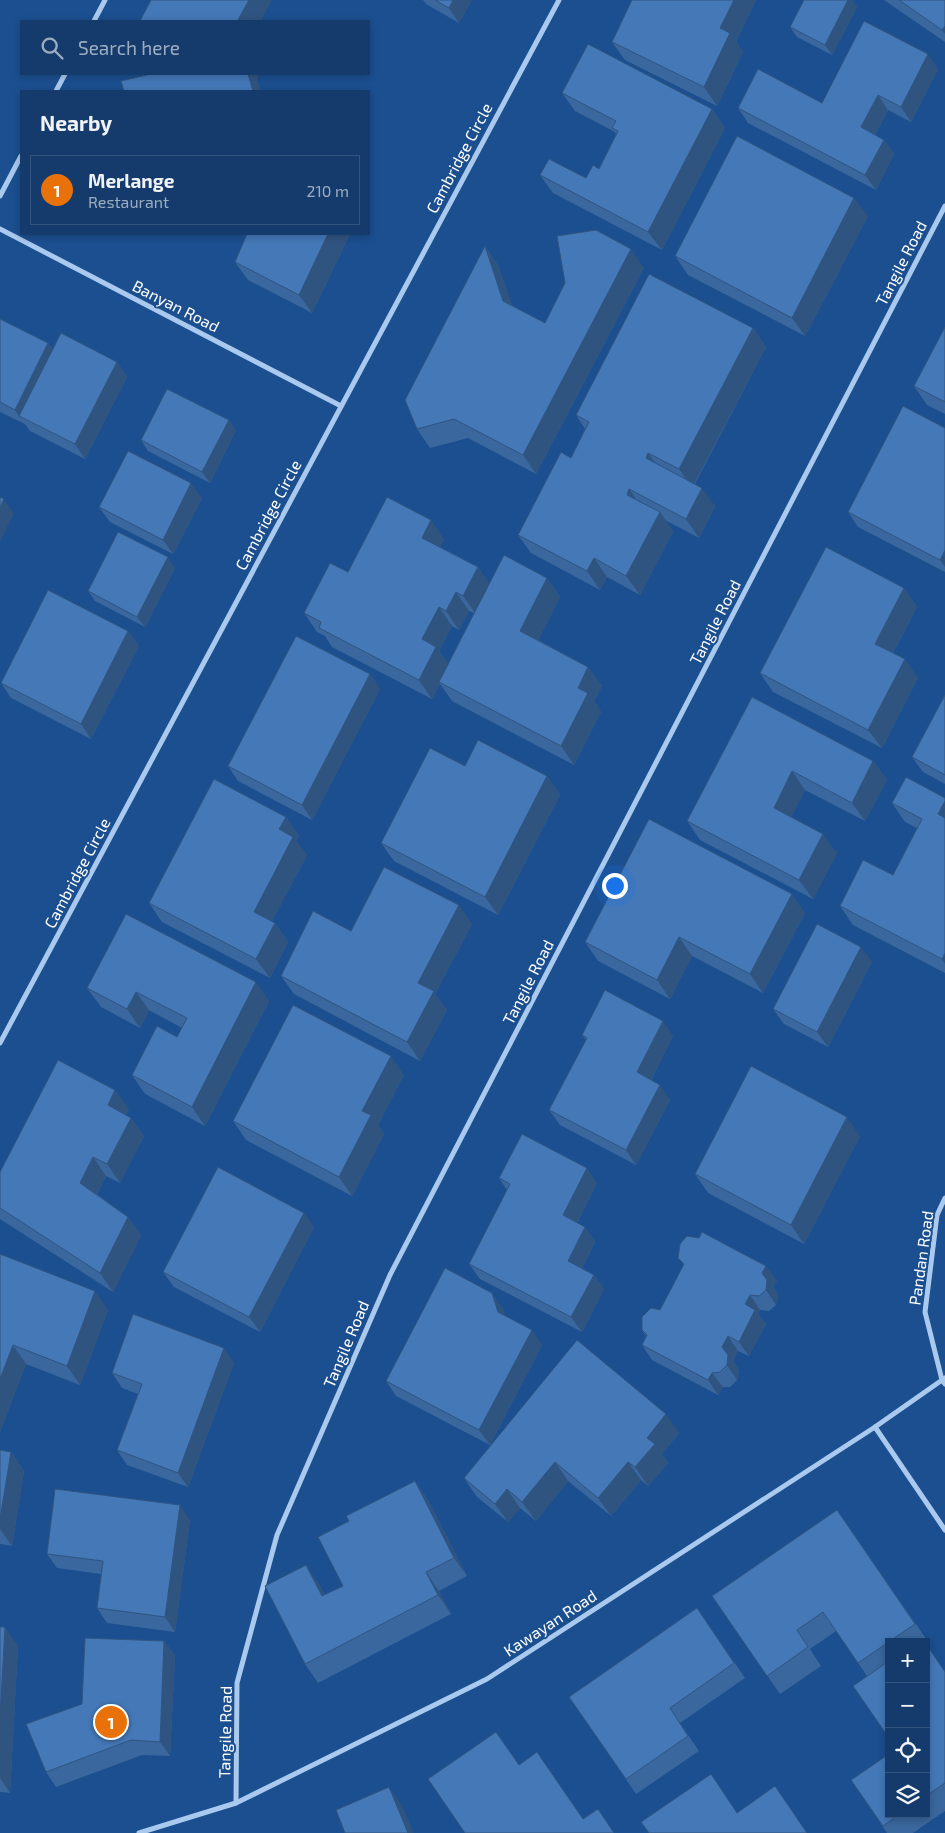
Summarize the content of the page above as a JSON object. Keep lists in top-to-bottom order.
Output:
{
  "streets": {
    "street": [
      "Cambridge Circle",
      "Tangile Road",
      "Banyan Road",
      "Pandan Road",
      "Kawayan Road"
    ]
  },
  "crossings": [
    ["Cambridge Circle", "Banyan Road"],
    ["Tangile Road", "Kawayan Road"],
    ["Pandan Road", "Kawayan Road"]
  ],
  "page": {
    "search": "Search here",
    "heading": "Nearby",
    "list": [
      {
        "mark": "1",
        "name": "Merlange",
        "note": "Restaurant",
        "value": "210 m"
      }
    ],
    "map_buttons": ["+", "−"],
    "pins": "1"
  }
}
